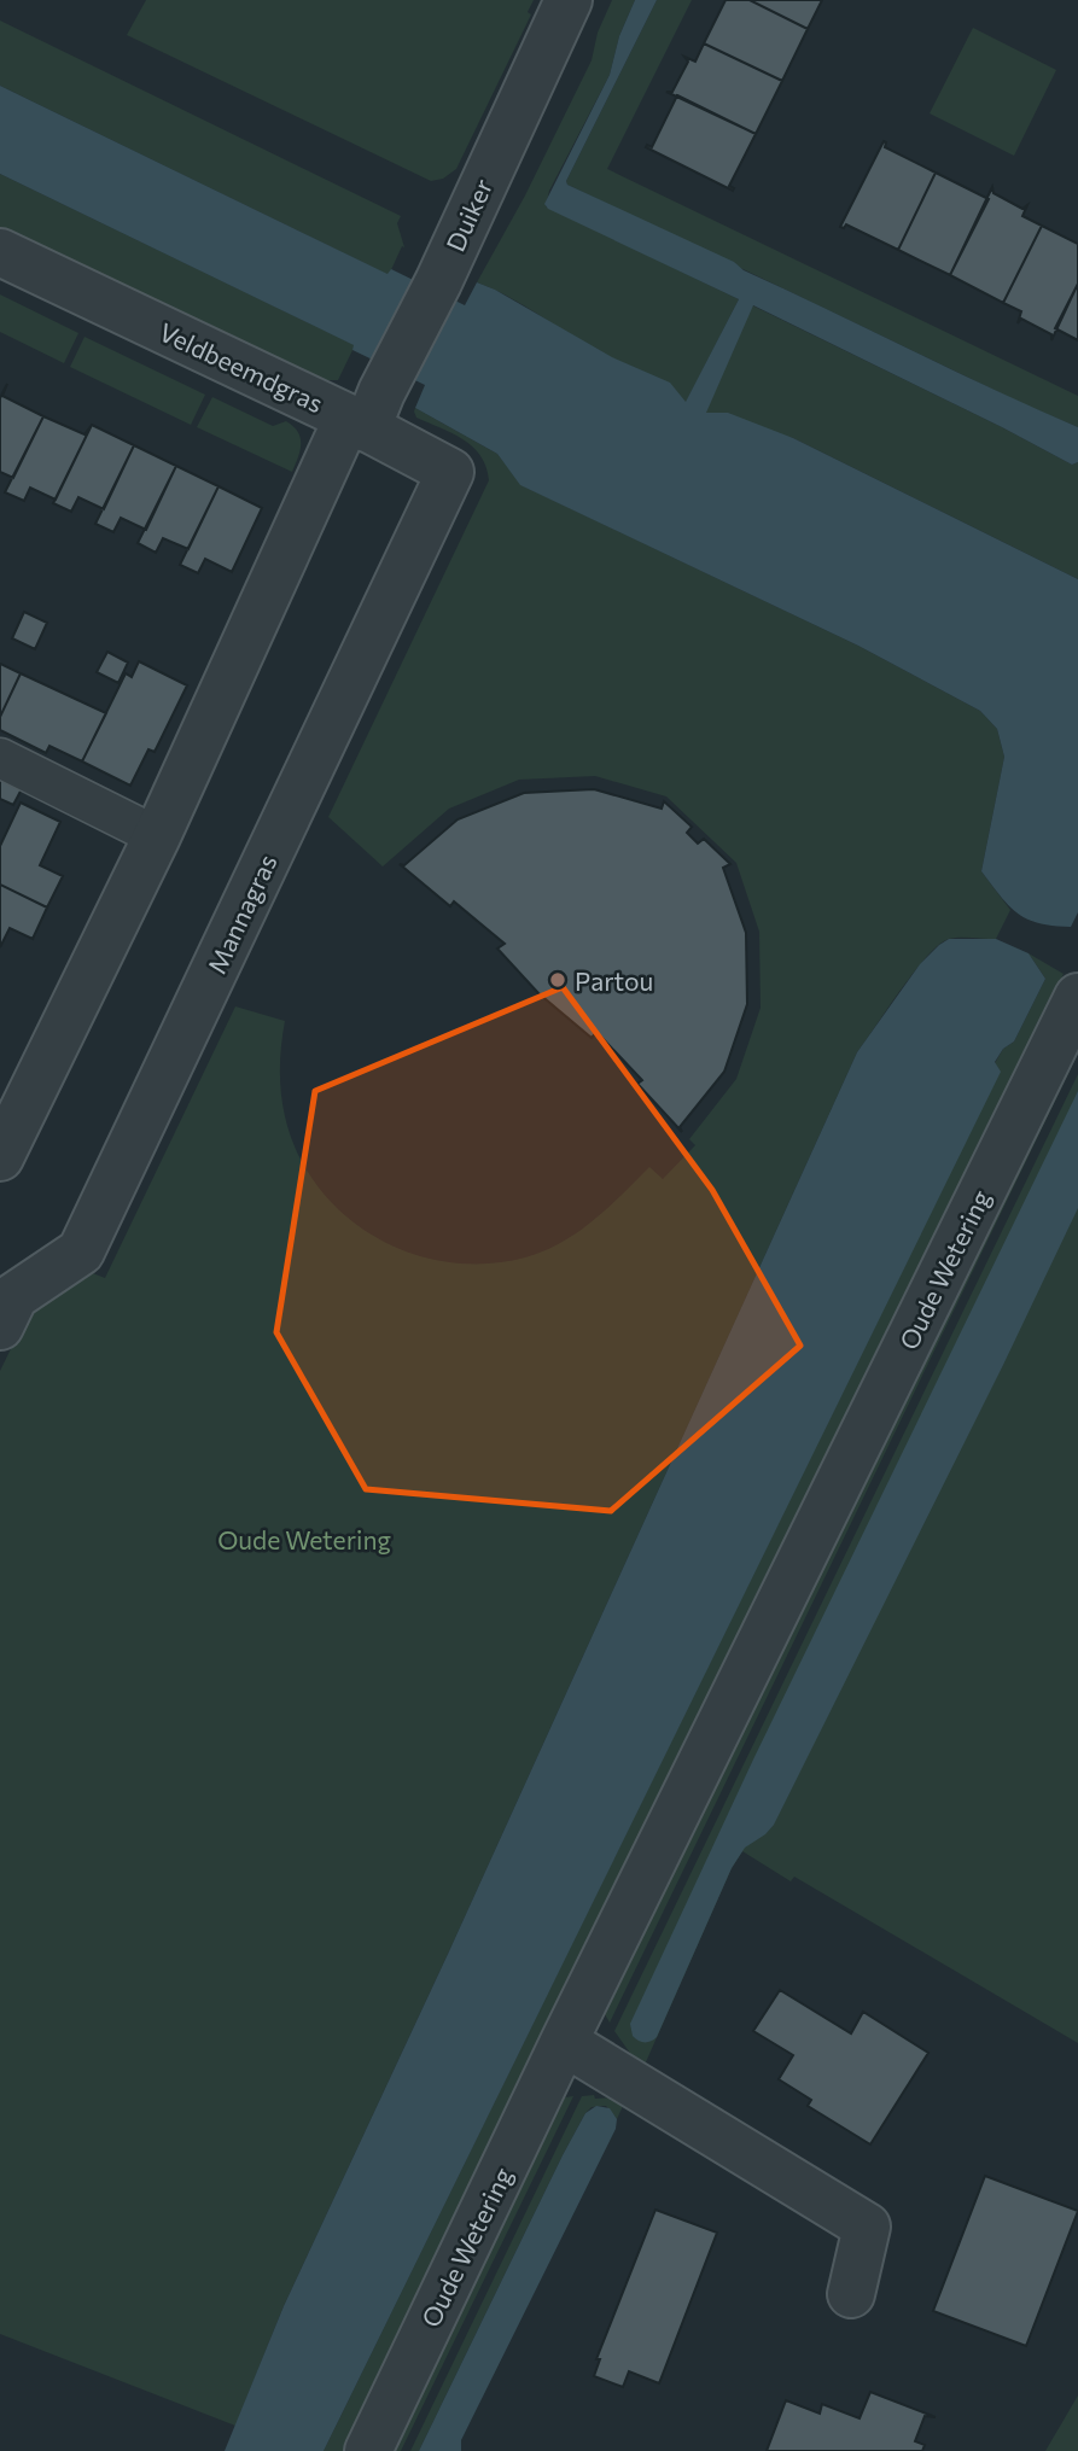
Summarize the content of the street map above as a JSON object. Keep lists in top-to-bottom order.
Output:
{
  "streets": {
    "street": [
      "Duiker",
      "Veldbeemdgras",
      "Mannagras",
      "Oude Wetering"
    ]
  },
  "crossings": [
    ["Duiker", "Veldbeemdgras"],
    ["Veldbeemdgras", "Mannagras"]
  ],
  "parks": ["Oude Wetering"],
  "places": ["Partou"]
}
